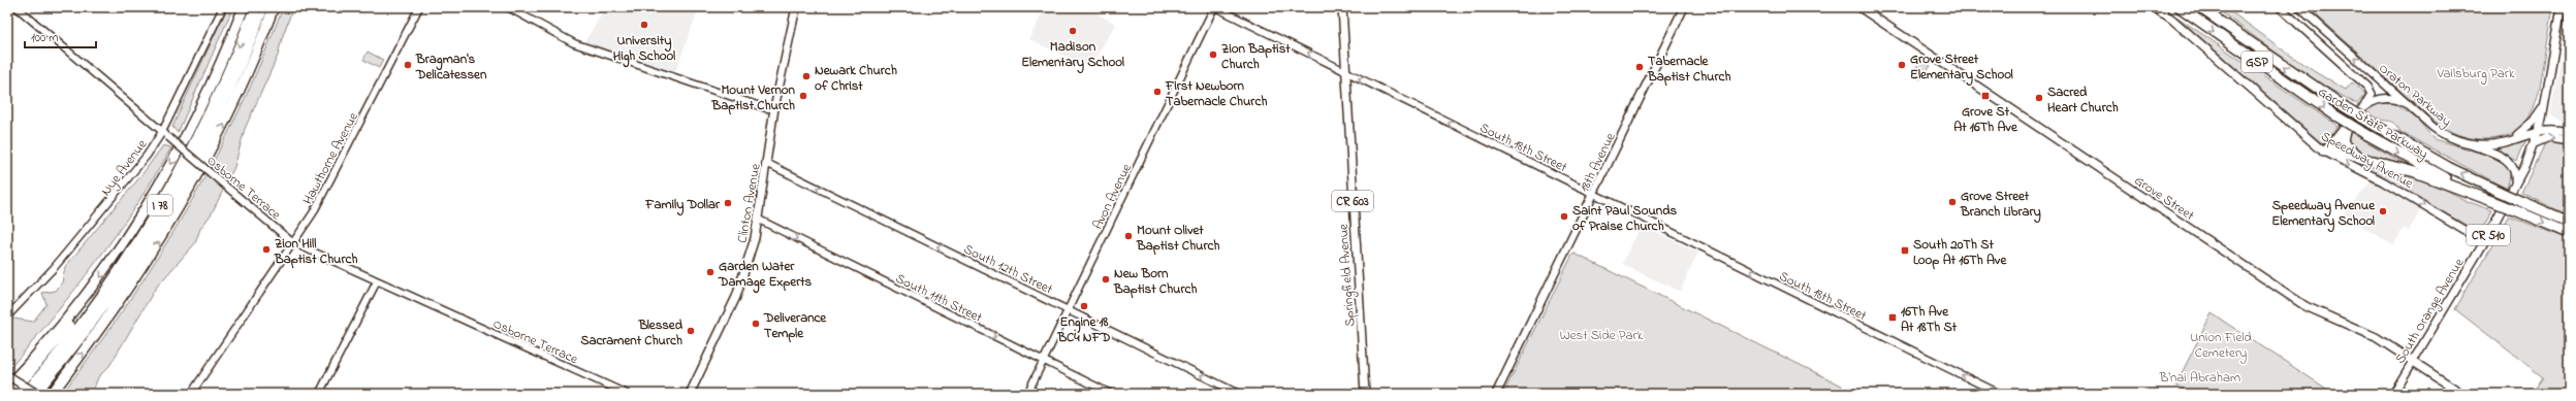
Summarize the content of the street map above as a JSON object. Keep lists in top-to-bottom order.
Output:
{
  "streets": {
    "highway": ["GSP", "Garden State Parkway", "I 78"],
    "main road": [
      "Oraton Parkway",
      "Speedway Avenue",
      "18th Avenue",
      "Grove Street",
      "CR 603",
      "Clinton Avenue",
      "CR 510",
      "Springfield Avenue",
      "South Orange Avenue"
    ],
    "street": [
      "South 18th Street",
      "Hawthorne Avenue",
      "Nye Avenue",
      "Osborne Terrace",
      "Avon Avenue",
      "South 12th Street",
      "South 11th Street"
    ]
  },
  "crossings": [
    ["Oraton Parkway", "South Orange Avenue"],
    ["South 18th Street", "18th Avenue"],
    ["South 18th Street", "Avon Avenue"],
    ["South 18th Street", "Springfield Avenue"],
    ["Hawthorne Avenue", "Osborne Terrace"],
    ["Speedway Avenue", "South Orange Avenue"],
    ["Nye Avenue", "Osborne Terrace"],
    ["Avon Avenue", "South 12th Street"],
    ["Avon Avenue", "South 11th Street"],
    ["Grove Street", "South Orange Avenue"],
    ["Clinton Avenue", "South 12th Street"],
    ["Clinton Avenue", "South 11th Street"]
  ],
  "one_way": [
    "South 18th Street",
    "Speedway Avenue",
    "South 12th Street",
    "South 11th Street"
  ],
  "parks": [
    "Vailsburg Park",
    "West Side Park",
    "Union Field Cemetery",
    "B'nai Abraham"
  ],
  "places": {
    "other": [
      "University High School",
      "Madison Elementary School",
      "Zion Baptist Church",
      "Bragman's Delicatessen",
      "Grove Street Elementary School",
      "Tabernacle Baptist Church",
      "Newark Church of Christ",
      "First Newborn Tabernacle Church",
      "Mount Vernon Baptist Church",
      "Sacred Heart Church",
      "Grove Street Branch Library",
      "Family Dollar",
      "Speedway Avenue Elementary School",
      "Saint Paul Sounds of Praise Church",
      "Mount Olivet Baptist Church",
      "Zion Hill Baptist Church",
      "Garden Water Damage Experts",
      "New Born Baptist Church",
      "Engine 18 BC4 NFD",
      "Deliverance Temple",
      "Blessed Sacrament Church"
    ],
    "transit": ["Grove St At 16Th Ave", "South 20Th St Loop At 16Th Ave", "16Th Ave At 18Th St"]
  },
  "scale_bar": "100 m"
}
